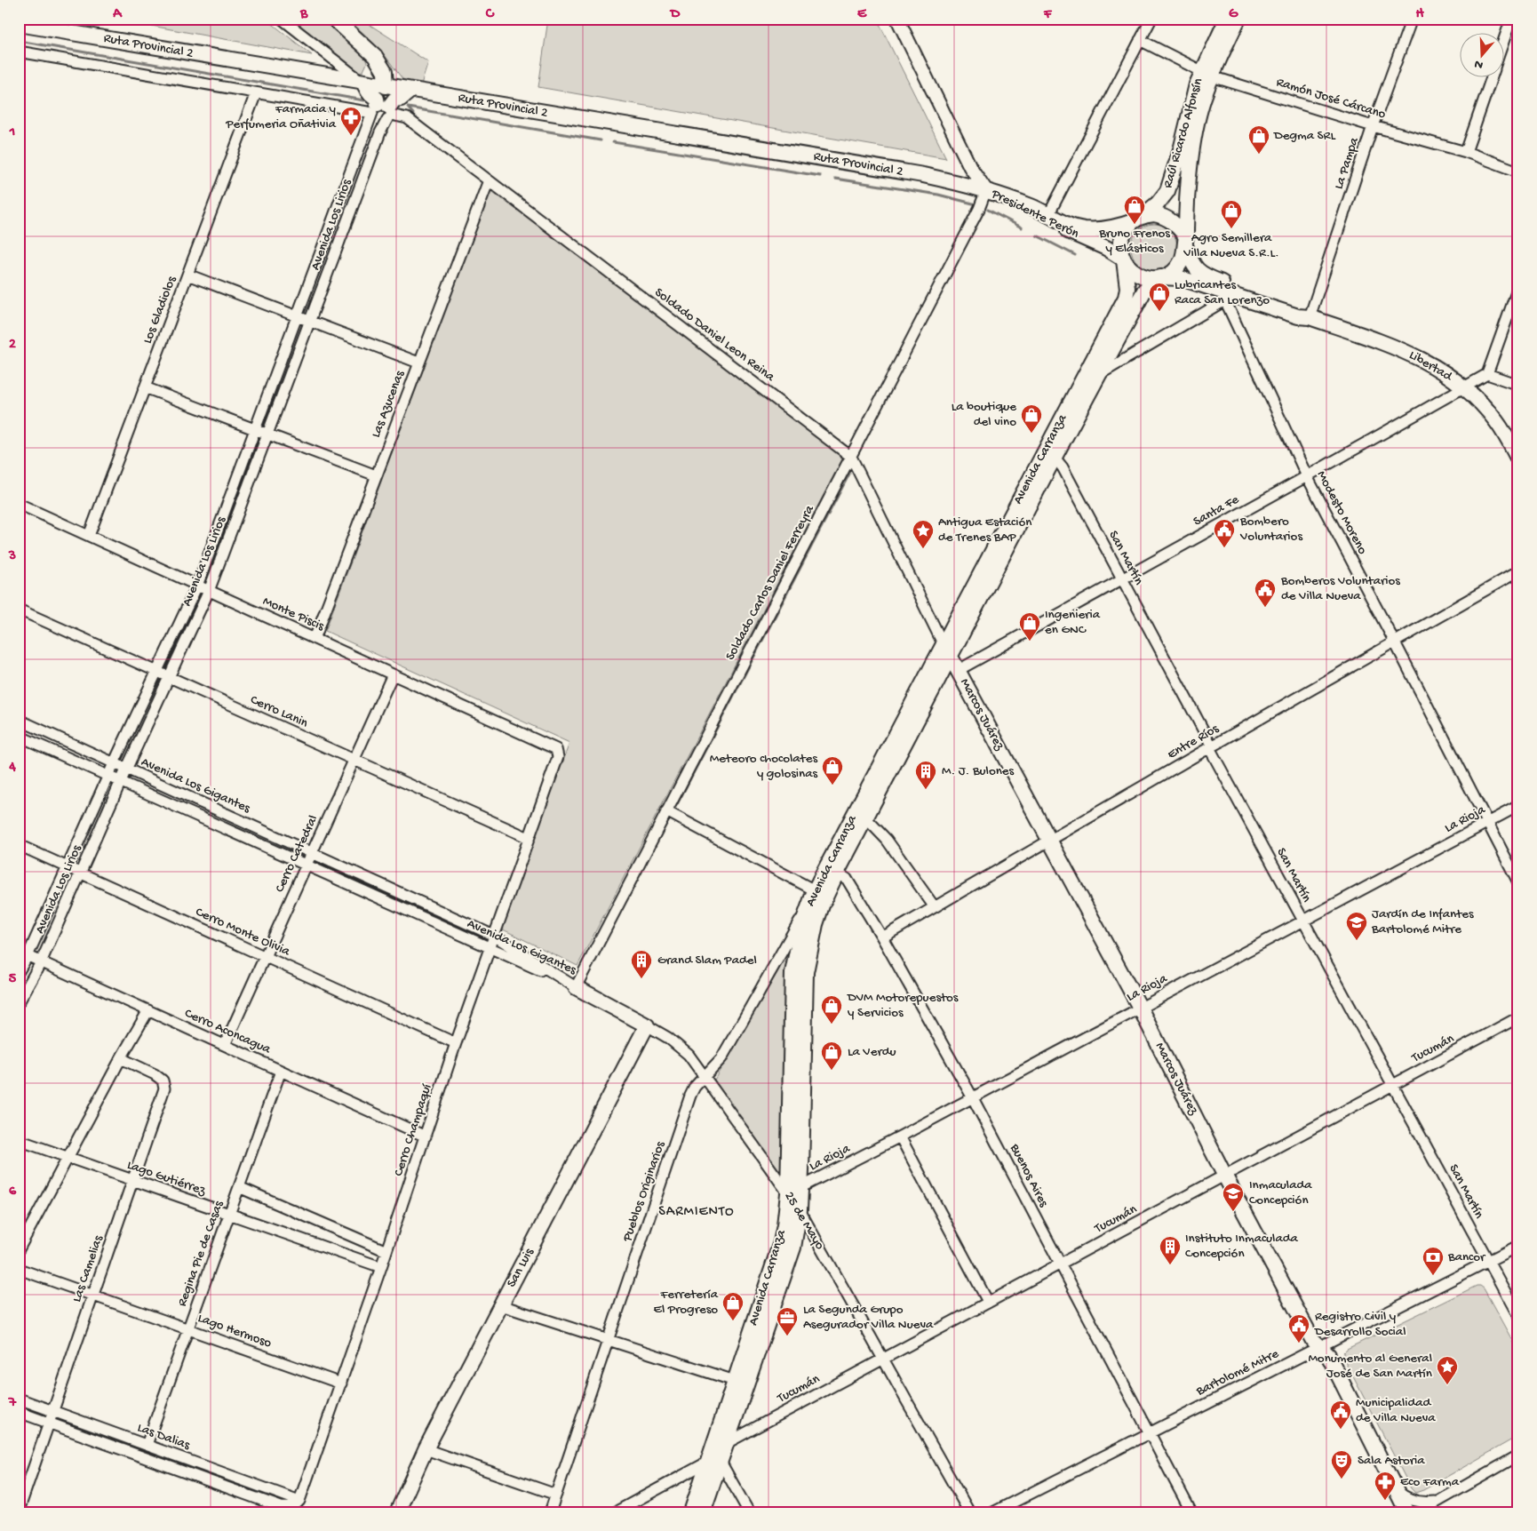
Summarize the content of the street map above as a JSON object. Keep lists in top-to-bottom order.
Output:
{
  "streets": {
    "main road": [
      "Ruta Provincial 2",
      "Raúl Ricardo Alfonsín",
      "Presidente Perón",
      "Libertad",
      "Avenida Carranza",
      "Marcos Juárez",
      "25 de Mayo",
      "San Luis"
    ],
    "street": [
      "Ramón José Cárcano",
      "La Pampa",
      "Avenida Los Lirios",
      "Los Gladiolos",
      "Soldado Daniel Leon Reina",
      "Las Azucenas",
      "Santa Fe",
      "Modesto Moreno",
      "San Martín",
      "Soldado Carlos Daniel Ferreyra",
      "Monte Piscis",
      "Cerro Lanin",
      "Entre Ríos",
      "Avenida Los Gigantes",
      "La Rioja",
      "Cerro Catedral",
      "Cerro Monte Olivia",
      "Cerro Aconcagua",
      "Tucumán",
      "Cerro Champaquí",
      "Buenos Aires",
      "Lago Gutiérrez",
      "Pueblos Originarios",
      "Regina Pie de Casas",
      "Las Camelias",
      "Lago Hermoso",
      "Bartolomé Mitre",
      "Las Dalias"
    ]
  },
  "crossings": [
    ["Ruta Provincial 2", "Presidente Perón"],
    ["Ruta Provincial 2", "Soldado Carlos Daniel Ferreyra"],
    ["Ramón José Cárcano", "Raúl Ricardo Alfonsín"],
    ["Ramón José Cárcano", "La Pampa"],
    ["Raúl Ricardo Alfonsín", "Presidente Perón"],
    ["Raúl Ricardo Alfonsín", "Libertad"],
    ["Raúl Ricardo Alfonsín", "Avenida Carranza"],
    ["La Pampa", "Libertad"],
    ["Presidente Perón", "Libertad"],
    ["Presidente Perón", "Avenida Carranza"],
    ["Presidente Perón", "Soldado Carlos Daniel Ferreyra"],
    ["Avenida Los Lirios", "Soldado Daniel Leon Reina"],
    ["Avenida Los Lirios", "Monte Piscis"],
    ["Avenida Los Lirios", "Cerro Lanin"],
    ["Avenida Los Lirios", "Avenida Los Gigantes"],
    ["Avenida Los Lirios", "Cerro Monte Olivia"],
    ["Avenida Los Lirios", "Cerro Aconcagua"],
    ["Los Gladiolos", "Soldado Daniel Leon Reina"],
    ["Los Gladiolos", "Monte Piscis"],
    ["Soldado Daniel Leon Reina", "Las Azucenas"],
    ["Soldado Daniel Leon Reina", "Avenida Carranza"],
    ["Soldado Daniel Leon Reina", "Soldado Carlos Daniel Ferreyra"],
    ["Soldado Daniel Leon Reina", "Marcos Juárez"],
    ["Libertad", "Avenida Carranza"],
    ["Libertad", "Santa Fe"],
    ["Libertad", "Modesto Moreno"],
    ["Las Azucenas", "Monte Piscis"],
    ["Avenida Carranza", "San Martín"],
    ["Avenida Carranza", "Marcos Juárez"],
    ["Avenida Carranza", "La Rioja"],
    ["Avenida Carranza", "Tucumán"],
    ["Avenida Carranza", "Buenos Aires"],
    ["Avenida Carranza", "Pueblos Originarios"],
    ["Avenida Carranza", "25 de Mayo"],
    ["Santa Fe", "Modesto Moreno"],
    ["Santa Fe", "San Martín"],
    ["Santa Fe", "Marcos Juárez"],
    ["Modesto Moreno", "Entre Ríos"],
    ["Modesto Moreno", "La Rioja"],
    ["San Martín", "Entre Ríos"],
    ["San Martín", "La Rioja"],
    ["San Martín", "Tucumán"],
    ["San Martín", "Bartolomé Mitre"],
    ["Soldado Carlos Daniel Ferreyra", "Avenida Los Gigantes"],
    ["Soldado Carlos Daniel Ferreyra", "25 de Mayo"],
    ["Monte Piscis", "Cerro Catedral"],
    ["Monte Piscis", "Cerro Champaquí"],
    ["Cerro Lanin", "Cerro Catedral"],
    ["Cerro Lanin", "Cerro Champaquí"],
    ["Marcos Juárez", "Entre Ríos"],
    ["Marcos Juárez", "La Rioja"],
    ["Marcos Juárez", "Tucumán"],
    ["Marcos Juárez", "Bartolomé Mitre"],
    ["Entre Ríos", "Buenos Aires"],
    ["Avenida Los Gigantes", "Cerro Catedral"],
    ["Avenida Los Gigantes", "Cerro Champaquí"],
    ["Avenida Los Gigantes", "25 de Mayo"],
    ["La Rioja", "Buenos Aires"],
    ["La Rioja", "25 de Mayo"],
    ["Cerro Catedral", "Cerro Monte Olivia"],
    ["Cerro Catedral", "Cerro Aconcagua"],
    ["Cerro Monte Olivia", "Cerro Champaquí"],
    ["Cerro Aconcagua", "Cerro Champaquí"],
    ["Cerro Aconcagua", "Regina Pie de Casas"],
    ["Tucumán", "Buenos Aires"],
    ["Tucumán", "25 de Mayo"],
    ["Cerro Champaquí", "Lago Gutiérrez"],
    ["Cerro Champaquí", "Lago Hermoso"],
    ["Cerro Champaquí", "Las Dalias"],
    ["Buenos Aires", "Bartolomé Mitre"],
    ["Lago Gutiérrez", "Regina Pie de Casas"],
    ["Lago Gutiérrez", "Las Camelias"],
    ["Pueblos Originarios", "25 de Mayo"],
    ["25 de Mayo", "San Luis"],
    ["Regina Pie de Casas", "Lago Hermoso"],
    ["Regina Pie de Casas", "Las Dalias"],
    ["Las Camelias", "Lago Hermoso"],
    ["Las Camelias", "Las Dalias"]
  ],
  "districts": ["SARMIENTO"],
  "places": {
    "pharmacy": ["Farmacia y Perfumeria Oñativia", "Eco Farma"],
    "shop": [
      "Degma SRL",
      "Bruno Frenos y Elásticos",
      "Agro Semillera Villa Nueva S.R.L.",
      "Lubricantes Raca San Lorenzo",
      "La boutique del vino",
      "Ingenieria en GNC",
      "Meteoro chocolates y golosinas",
      "DVM Motorepuestos y Servicios",
      "La Verdu",
      "Ferretería El Progreso"
    ],
    "public building": [
      "Bombero Voluntarios",
      "Bomberos Voluntarios de Villa Nueva",
      "Registro Civil y Desarrollo Social",
      "Municipalidad de Villa Nueva"
    ],
    "place": ["Antigua Estación de Trenes BAP", "Monumento al General José de San Martín"],
    "building": ["M. J. Bulones", "Grand Slam Padel", "Instituto Inmaculada Concepción"],
    "school or university": ["Jardín de Infantes Bartolomé Mitre", "Inmaculada Concepción"],
    "bank": ["Bancor"],
    "office": ["La Segunda Grupo Asegurador Villa Nueva"],
    "theatre": ["Sala Astoria"]
  },
  "north": "bottom",
  "grid": {
    "columns": [
      "A",
      "B",
      "C",
      "D",
      "E",
      "F",
      "G",
      "H"
    ],
    "rows": [
      "1",
      "2",
      "3",
      "4",
      "5",
      "6",
      "7"
    ]
  }
}
